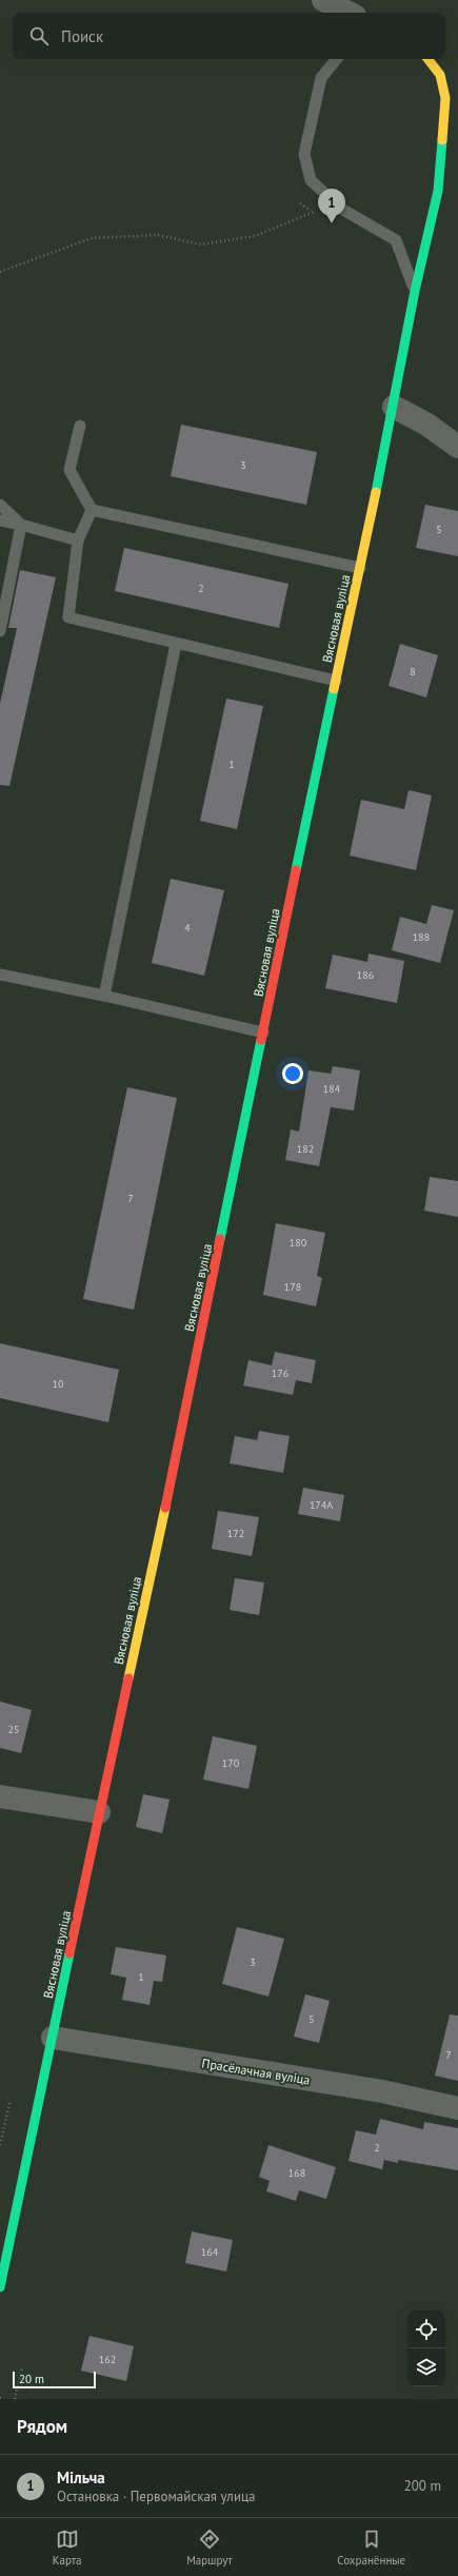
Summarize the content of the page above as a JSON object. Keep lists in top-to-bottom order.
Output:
{
  "streets": {
    "street": ["Вясновая вуліца", "Прасёлачная вуліца"]
  },
  "crossings": [
    ["Вясновая вуліца", "Прасёлачная вуліца"]
  ],
  "house_numbers": [
    "3",
    "5",
    "2",
    "8",
    "1",
    "4",
    "188",
    "186",
    "184",
    "182",
    "7",
    "180",
    "178",
    "176",
    "10",
    "174А",
    "172",
    "25",
    "170",
    "3",
    "1",
    "5",
    "7",
    "2",
    "168",
    "164",
    "162"
  ],
  "scale_bar": "20 m",
  "page": {
    "search": "Поиск",
    "pins": "1",
    "scale": "20 m",
    "heading": "Рядом",
    "list": [
      {
        "mark": "1",
        "name": "Мільча",
        "note": "Остановка · Первомайская улица",
        "value": "200 m"
      }
    ],
    "nav": ["Карта", "Маршрут", "Сохранённые"]
  }
}
